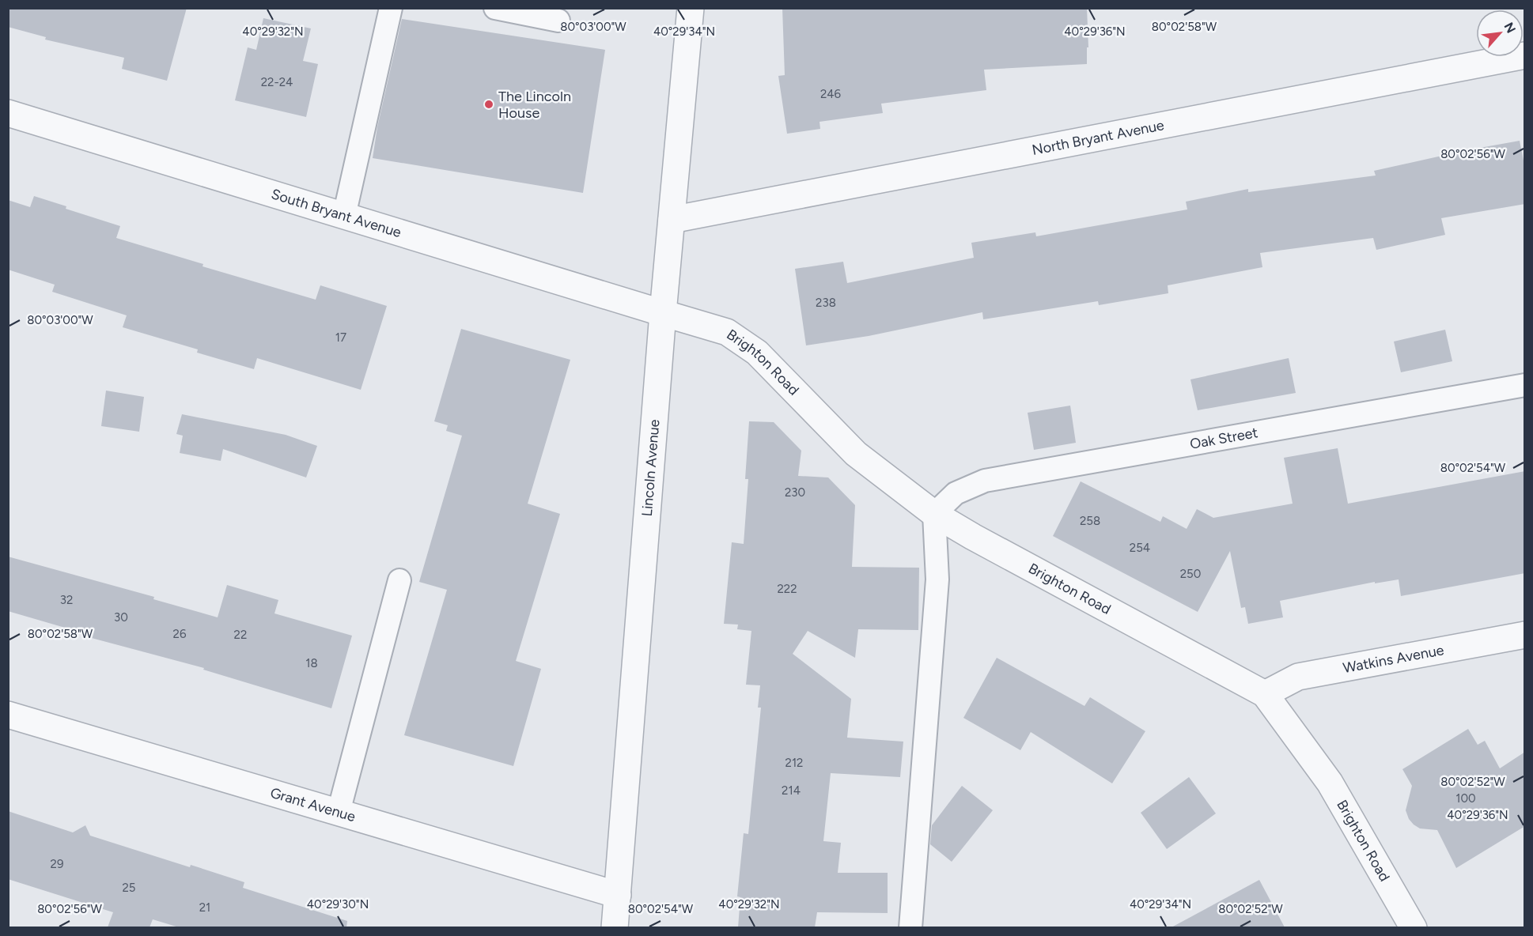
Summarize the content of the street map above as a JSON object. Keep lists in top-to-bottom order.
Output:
{
  "streets": {
    "street": [
      "North Bryant Avenue",
      "South Bryant Avenue",
      "Brighton Road",
      "Lincoln Avenue",
      "Watkins Avenue",
      "Grant Avenue"
    ],
    "lane": ["Oak Street"]
  },
  "crossings": [
    ["North Bryant Avenue", "Lincoln Avenue"],
    ["South Bryant Avenue", "Brighton Road"],
    ["South Bryant Avenue", "Lincoln Avenue"],
    ["Brighton Road", "Oak Street"],
    ["Brighton Road", "Lincoln Avenue"],
    ["Brighton Road", "Watkins Avenue"],
    ["Lincoln Avenue", "Grant Avenue"]
  ],
  "places": ["The Lincoln House"],
  "house_numbers": [
    "22-24",
    "246",
    "238",
    "17",
    "230",
    "258",
    "254",
    "250",
    "222",
    "32",
    "30",
    "26",
    "22",
    "18",
    "212",
    "214",
    "100",
    "29",
    "25",
    "21"
  ],
  "north": "top right",
  "coordinates": [
    "80°03'00\"W",
    "80°02'58\"W",
    "40°29'32\"N",
    "40°29'34\"N",
    "40°29'36\"N",
    "80°02'56\"W",
    "80°02'54\"W",
    "80°02'52\"W",
    "40°29'30\"N"
  ]
}
